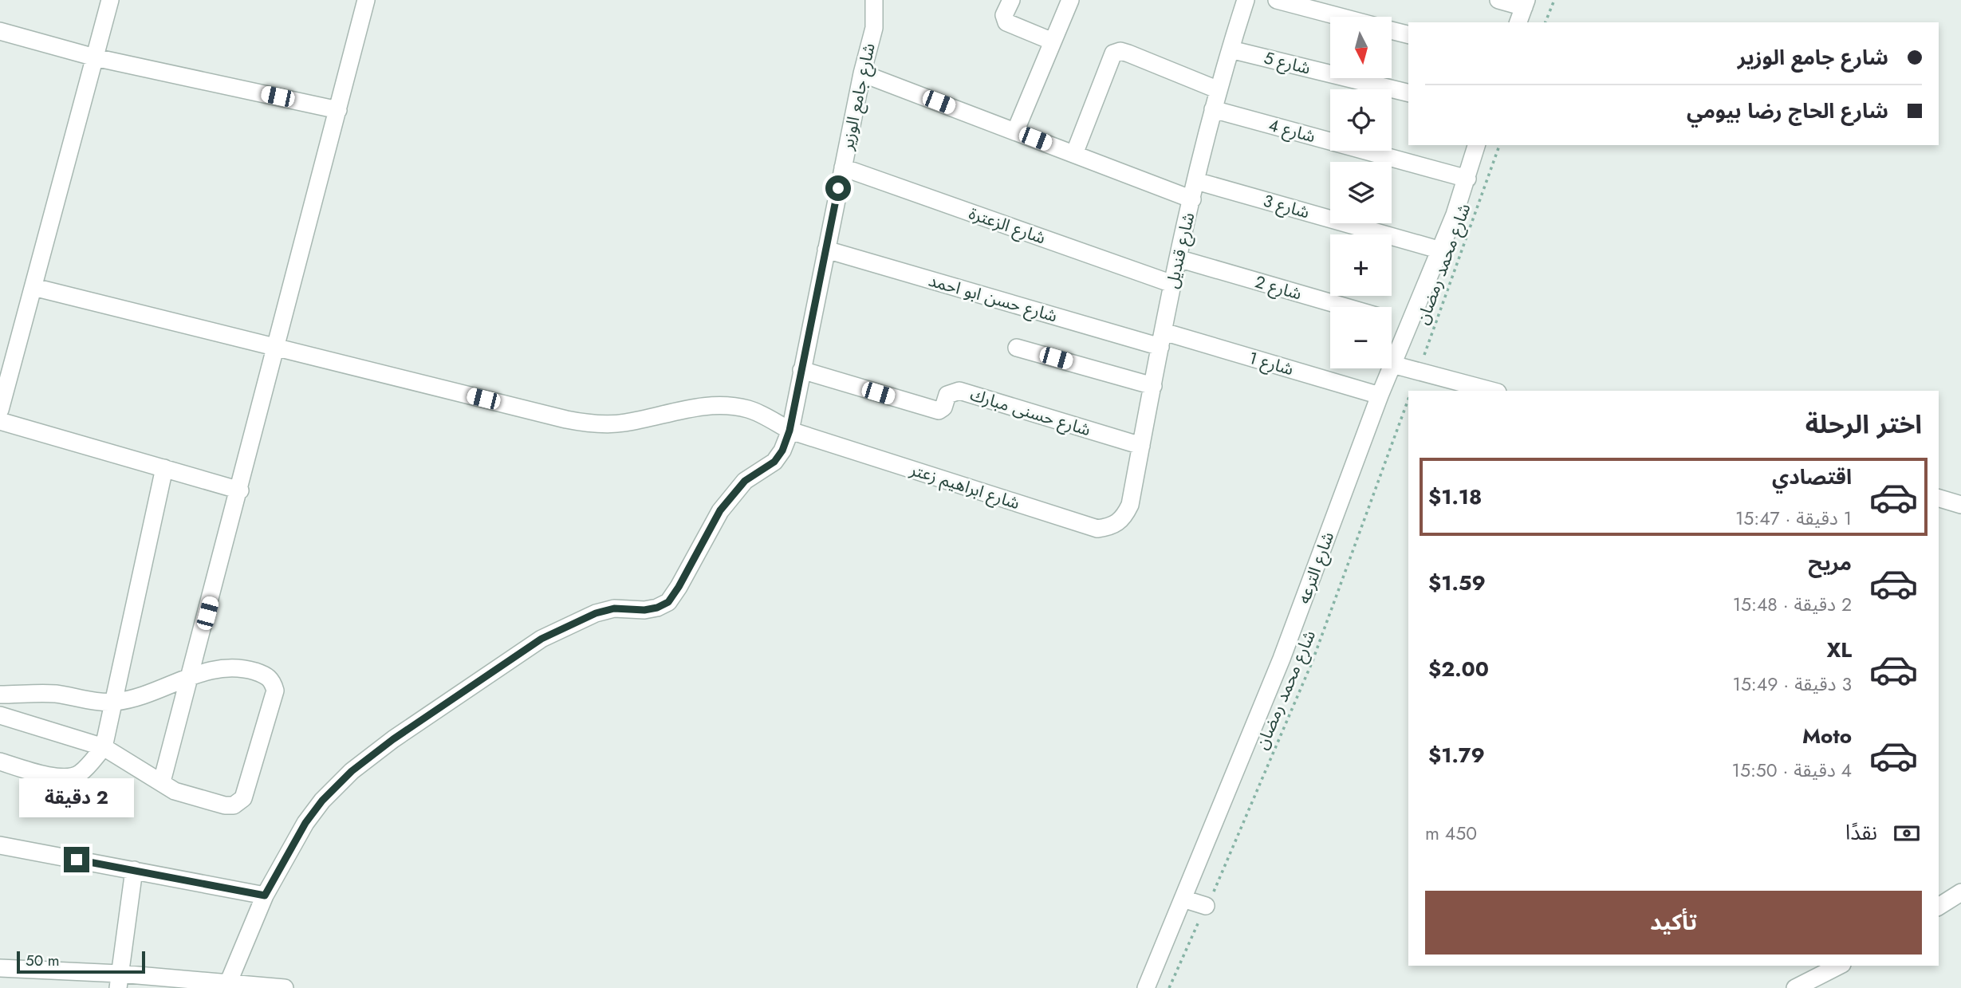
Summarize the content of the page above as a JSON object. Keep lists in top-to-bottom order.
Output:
{
  "streets": {
    "street": [
      "شارع 5",
      "شارع جامع الوزير",
      "شارع 4",
      "شارع 3",
      "شارع الزعترة",
      "شارع قنديل",
      "شارع 2",
      "شارع حسن ابو احمد",
      "شارع 1",
      "شارع حسنى مبارك",
      "شارع ابراهيم زعتر",
      "شارع الترعه"
    ],
    "path": ["شارع محمد رمضان"]
  },
  "crossings": [
    ["شارع 5", "شارع قنديل"],
    ["شارع جامع الوزير", "شارع الزعترة"],
    ["شارع جامع الوزير", "شارع حسن ابو احمد"],
    ["شارع جامع الوزير", "شارع حسنى مبارك"],
    ["شارع جامع الوزير", "شارع ابراهيم زعتر"],
    ["شارع 4", "شارع قنديل"],
    ["شارع 4", "شارع الترعه"],
    ["شارع 3", "شارع قنديل"],
    ["شارع 3", "شارع الترعه"],
    ["شارع الزعترة", "شارع قنديل"],
    ["شارع قنديل", "شارع 2"],
    ["شارع قنديل", "شارع حسن ابو احمد"],
    ["شارع قنديل", "شارع 1"],
    ["شارع قنديل", "شارع حسنى مبارك"],
    ["شارع قنديل", "شارع ابراهيم زعتر"],
    ["شارع 2", "شارع الترعه"],
    ["شارع حسن ابو احمد", "شارع 1"],
    ["شارع 1", "شارع الترعه"]
  ],
  "scale_bar": "50 m",
  "north": "bottom",
  "page": {
    "map_buttons": ["+", "−"],
    "banner": ["شارع جامع الوزير", "شارع الحاج رضا بيومي"],
    "heading": "اختر الرحلة",
    "list": [
      {
        "name": "اقتصادي",
        "note": "1 دقيقة · 15:47",
        "value": "$1.18"
      },
      {
        "name": "مريح",
        "note": "2 دقيقة · 15:48",
        "value": "$1.59"
      },
      {
        "name": "XL",
        "note": "3 دقيقة · 15:49",
        "value": "$2.00"
      },
      {
        "name": "Moto",
        "note": "4 دقيقة · 15:50",
        "value": "$1.79"
      }
    ],
    "bubble": "2 دقيقة",
    "pay": ["نقدًا", "450 m"],
    "buttons": "تأكيد",
    "scale": "50 m"
  }
}
